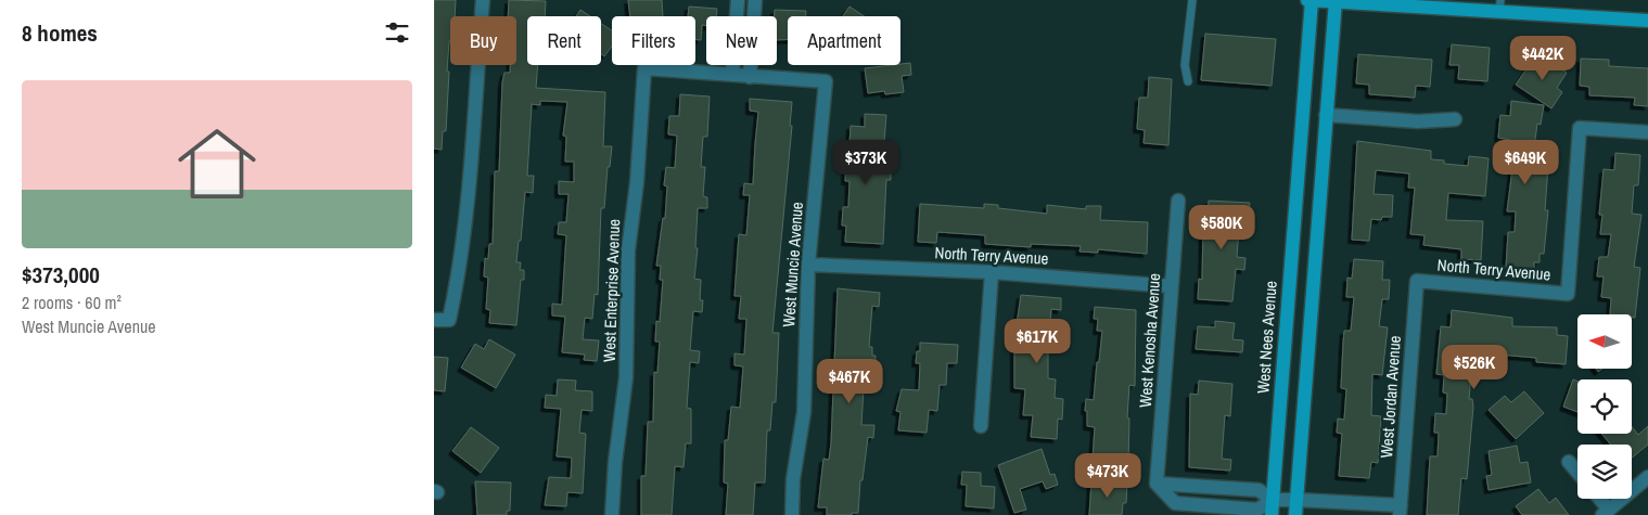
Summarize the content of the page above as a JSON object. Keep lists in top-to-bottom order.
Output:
{
  "streets": {
    "main road": ["West Nees Avenue"],
    "street": [
      "North Terry Avenue",
      "West Muncie Avenue",
      "West Enterprise Avenue",
      "West Kenosha Avenue",
      "West Jordan Avenue"
    ]
  },
  "crossings": [
    ["North Terry Avenue", "West Muncie Avenue"],
    ["North Terry Avenue", "West Kenosha Avenue"],
    ["North Terry Avenue", "West Jordan Avenue"]
  ],
  "north": "left",
  "page": {
    "heading": "8 homes",
    "chip": [
      "Buy",
      "Rent",
      "Filters",
      "New",
      "Apartment"
    ],
    "price": [
      "$442K",
      "$373K",
      "$649K",
      "$580K",
      "$617K",
      "$526K",
      "$467K",
      "$473K"
    ],
    "list": [
      {
        "name": "$373,000",
        "note": "2 rooms · 60 m² · West Muncie Avenue"
      }
    ]
  }
}
